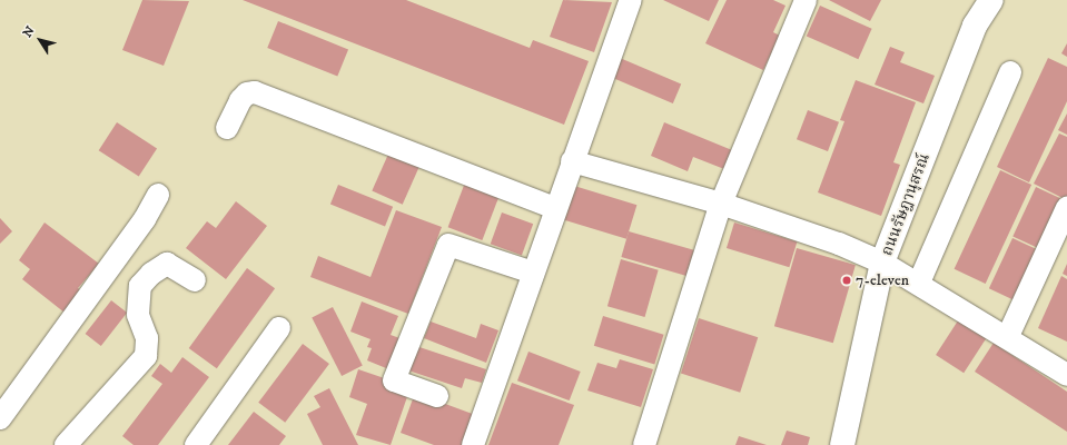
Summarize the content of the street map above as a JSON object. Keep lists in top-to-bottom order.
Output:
{
  "streets": {
    "street": ["ถนนรัษฎานุสรณ์"]
  },
  "places": ["7-eleven"],
  "north": "top left"
}
